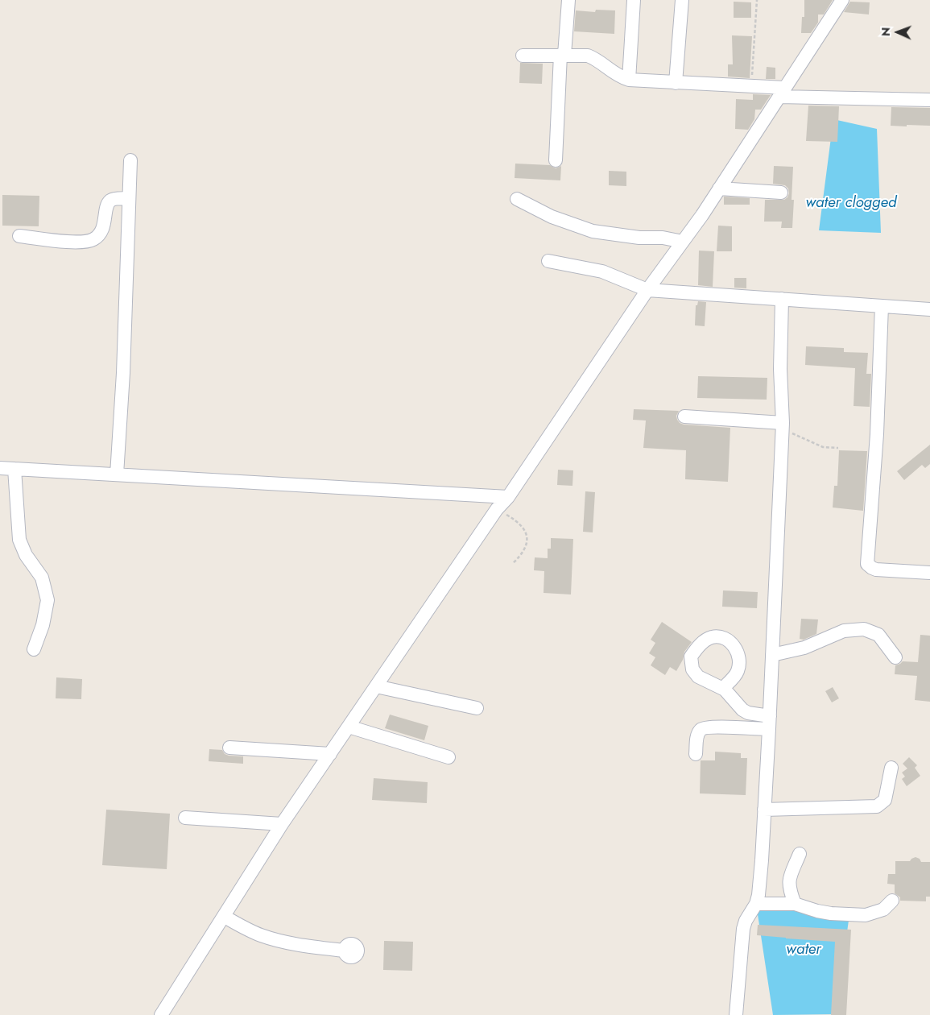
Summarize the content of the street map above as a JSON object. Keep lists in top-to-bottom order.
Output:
{
  "water": ["water clogged", "water"],
  "north": "left"
}
